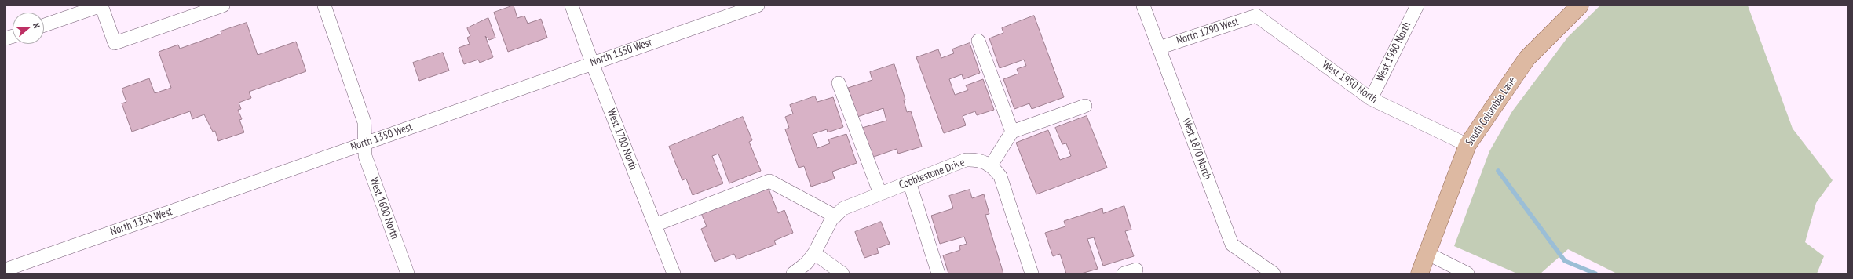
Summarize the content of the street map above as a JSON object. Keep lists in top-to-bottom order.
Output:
{
  "streets": {
    "main road": ["South Columbia Lane"],
    "street": [
      "North 1290 West",
      "West 1980 North",
      "North 1350 West",
      "West 1950 North",
      "West 1700 North",
      "West 1870 North",
      "Cobblestone Drive",
      "West 1600 North"
    ]
  },
  "crossings": [
    ["North 1290 West", "West 1950 North"],
    ["North 1290 West", "West 1870 North"],
    ["West 1980 North", "West 1950 North"],
    ["North 1350 West", "West 1700 North"],
    ["North 1350 West", "West 1600 North"],
    ["West 1950 North", "South Columbia Lane"]
  ],
  "north": "right"
}
